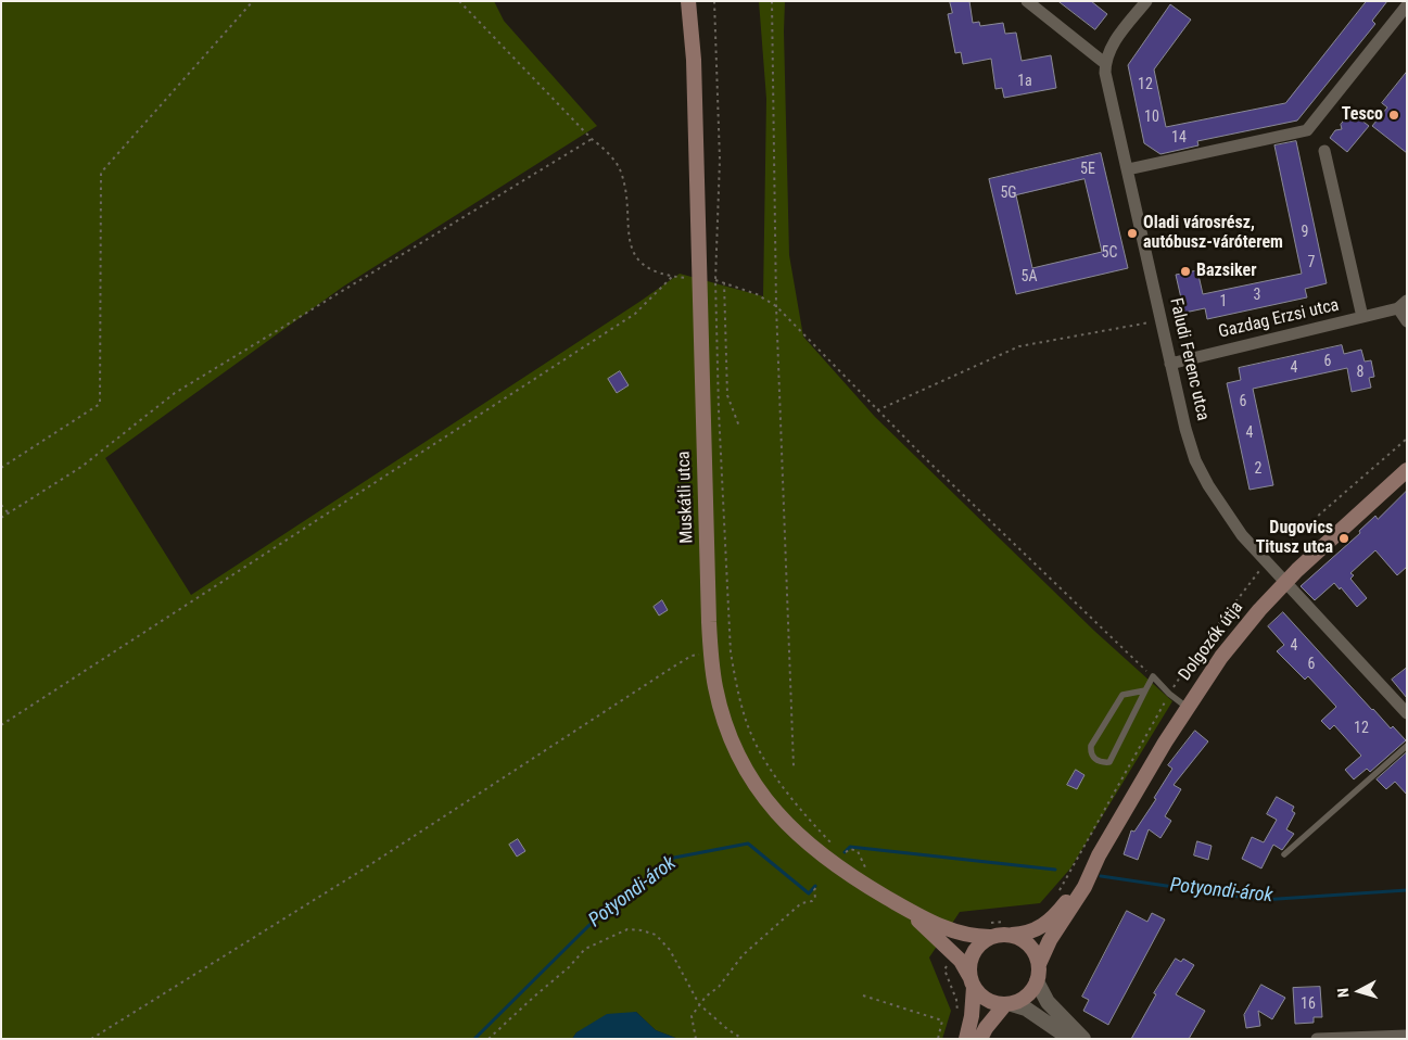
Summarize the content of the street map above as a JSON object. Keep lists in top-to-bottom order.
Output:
{
  "streets": {
    "main road": ["Muskátli utca", "Dolgozók útja"],
    "street": ["Gazdag Erzsi utca", "Faludi Ferenc utca"]
  },
  "crossings": [
    ["Gazdag Erzsi utca", "Faludi Ferenc utca"],
    ["Faludi Ferenc utca", "Dolgozók útja"],
    ["Muskátli utca", "Dolgozók útja"]
  ],
  "water": ["Potyondi-árok"],
  "places": [
    "Tesco",
    "Oladi városrész, autóbusz-váróterem",
    "Bazsiker",
    "Dugovics Titusz utca"
  ],
  "house_numbers": [
    "1a",
    "12",
    "10",
    "14",
    "5E",
    "5G",
    "9",
    "5C",
    "7",
    "5A",
    "3",
    "1",
    "6",
    "4",
    "8",
    "6",
    "4",
    "2",
    "4",
    "6",
    "12",
    "16"
  ],
  "north": "left"
}
